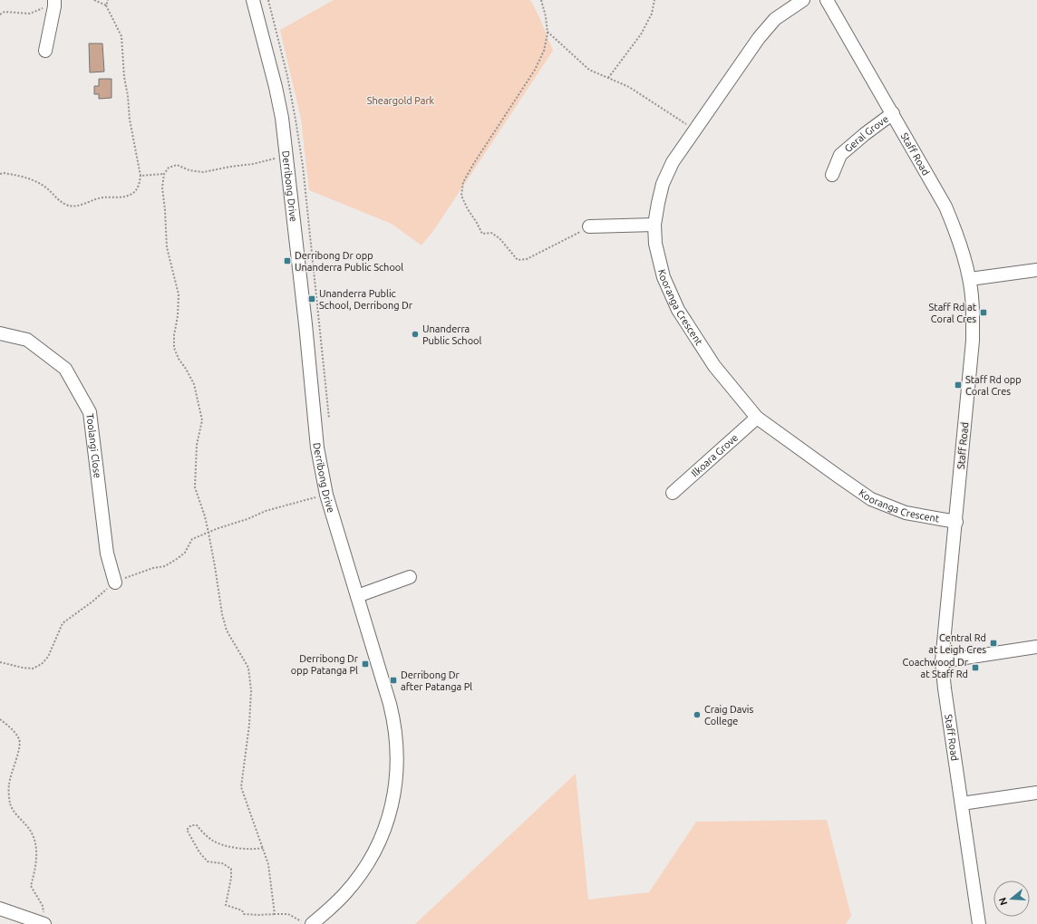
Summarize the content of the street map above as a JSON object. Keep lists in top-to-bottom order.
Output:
{
  "streets": {
    "street": [
      "Geral Grove",
      "Staff Road",
      "Derribong Drive",
      "Kooranga Crescent",
      "Toolangi Close",
      "Ilkoara Grove"
    ]
  },
  "crossings": [
    ["Geral Grove", "Staff Road"],
    ["Staff Road", "Kooranga Crescent"],
    ["Kooranga Crescent", "Ilkoara Grove"]
  ],
  "parks": ["Sheargold Park"],
  "places": {
    "transit": [
      "Derribong Dr opp Unanderra Public School",
      "Unanderra Public School, Derribong Dr",
      "Staff Rd at Coral Cres",
      "Staff Rd opp Coral Cres",
      "Central Rd at Leigh Cres",
      "Derribong Dr opp Patanga Pl",
      "Coachwood Dr at Staff Rd",
      "Derribong Dr after Patanga Pl"
    ],
    "other": ["Unanderra Public School", "Craig Davis College"]
  },
  "north": "left"
}
